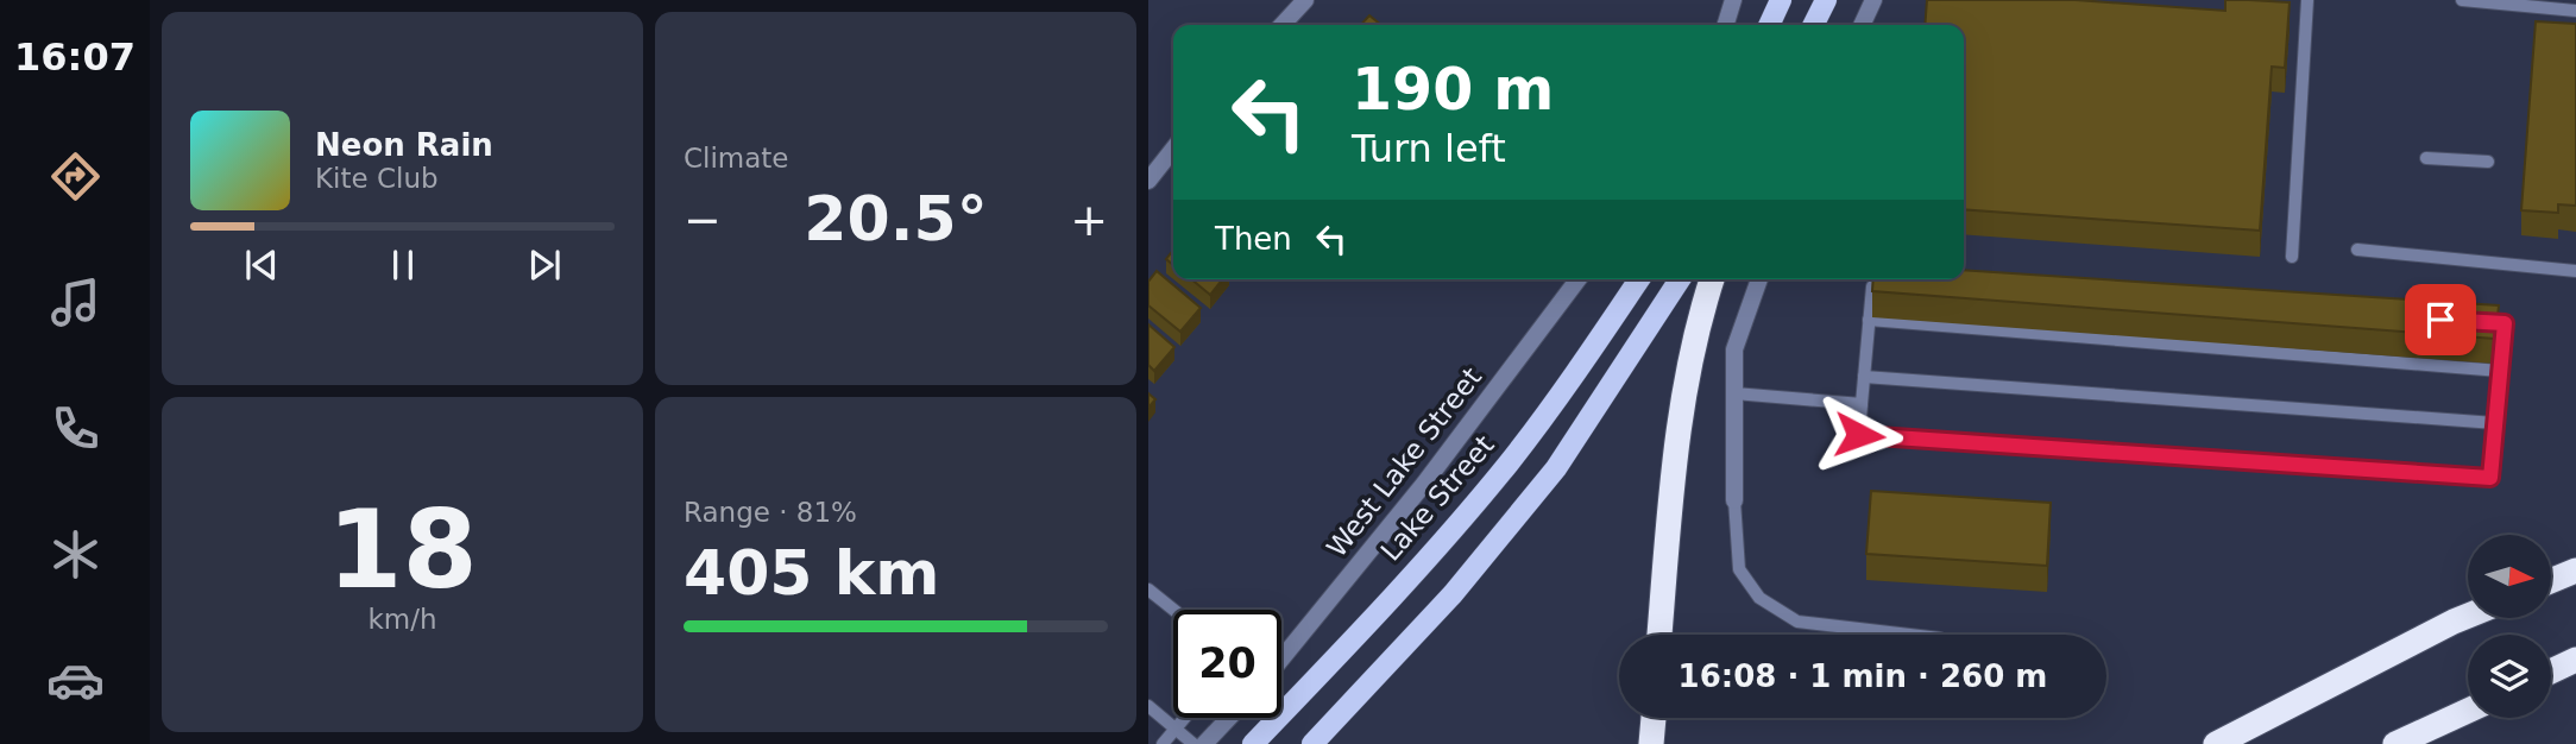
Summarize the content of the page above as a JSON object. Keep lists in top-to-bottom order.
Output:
{
  "streets": {
    "main road": ["Lake Street"],
    "street": ["West Lake Street"]
  },
  "north": "right",
  "page": {
    "tabs": "16:07",
    "tile": [
      "Climate",
      ["18", "km/h"],
      ["Range · 81%", "405 km"]
    ],
    "turn": ["190 m", "Turn left"],
    "song": ["Neon Rain", "Kite Club"],
    "heat": ["−", "20.5°", "+"],
    "then": "Then",
    "limit": "20",
    "trip": "16:08 · 1 min · 260 m"
  }
}
